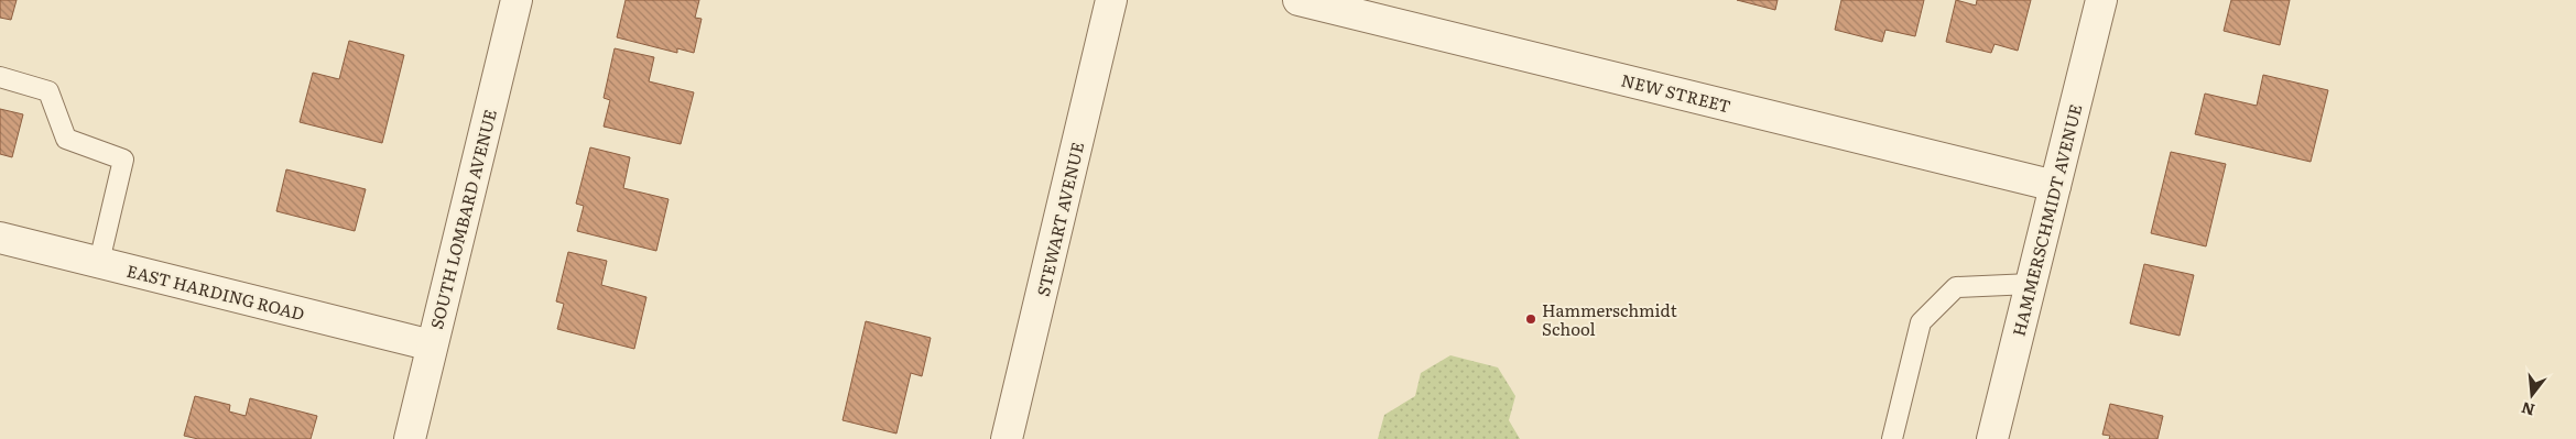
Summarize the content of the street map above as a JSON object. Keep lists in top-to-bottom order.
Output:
{
  "streets": {
    "street": [
      "NEW STREET",
      "SOUTH LOMBARD AVENUE",
      "STEWART AVENUE",
      "HAMMERSCHMIDT AVENUE",
      "EAST HARDING ROAD"
    ]
  },
  "crossings": [
    ["NEW STREET", "HAMMERSCHMIDT AVENUE"],
    ["SOUTH LOMBARD AVENUE", "EAST HARDING ROAD"]
  ],
  "places": ["Hammerschmidt School"],
  "north": "bottom"
}
